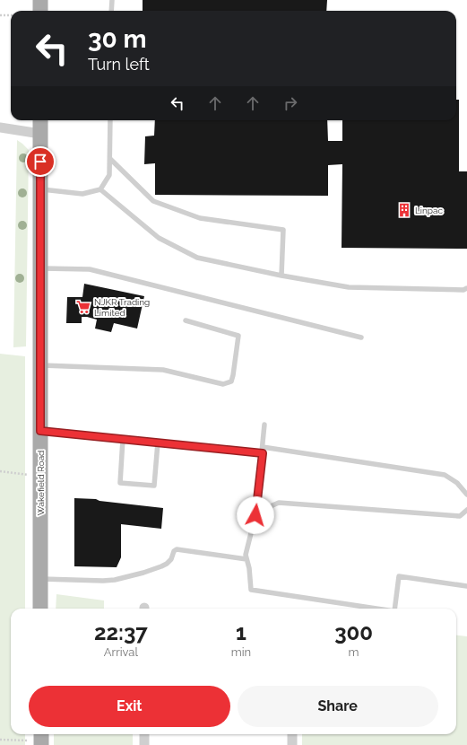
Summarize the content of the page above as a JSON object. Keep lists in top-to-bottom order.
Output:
{
  "streets": {
    "main road": ["Wakefield Road"]
  },
  "places": {
    "building": ["Linpac"],
    "supermarket": ["NJKR Trading Limited"]
  },
  "page": {
    "turn": ["30 m", "Turn left"],
    "eta": [
      "22:37",
      "Arrival",
      "1",
      "min",
      "300",
      "m"
    ],
    "buttons": ["Exit", "Share"]
  }
}
